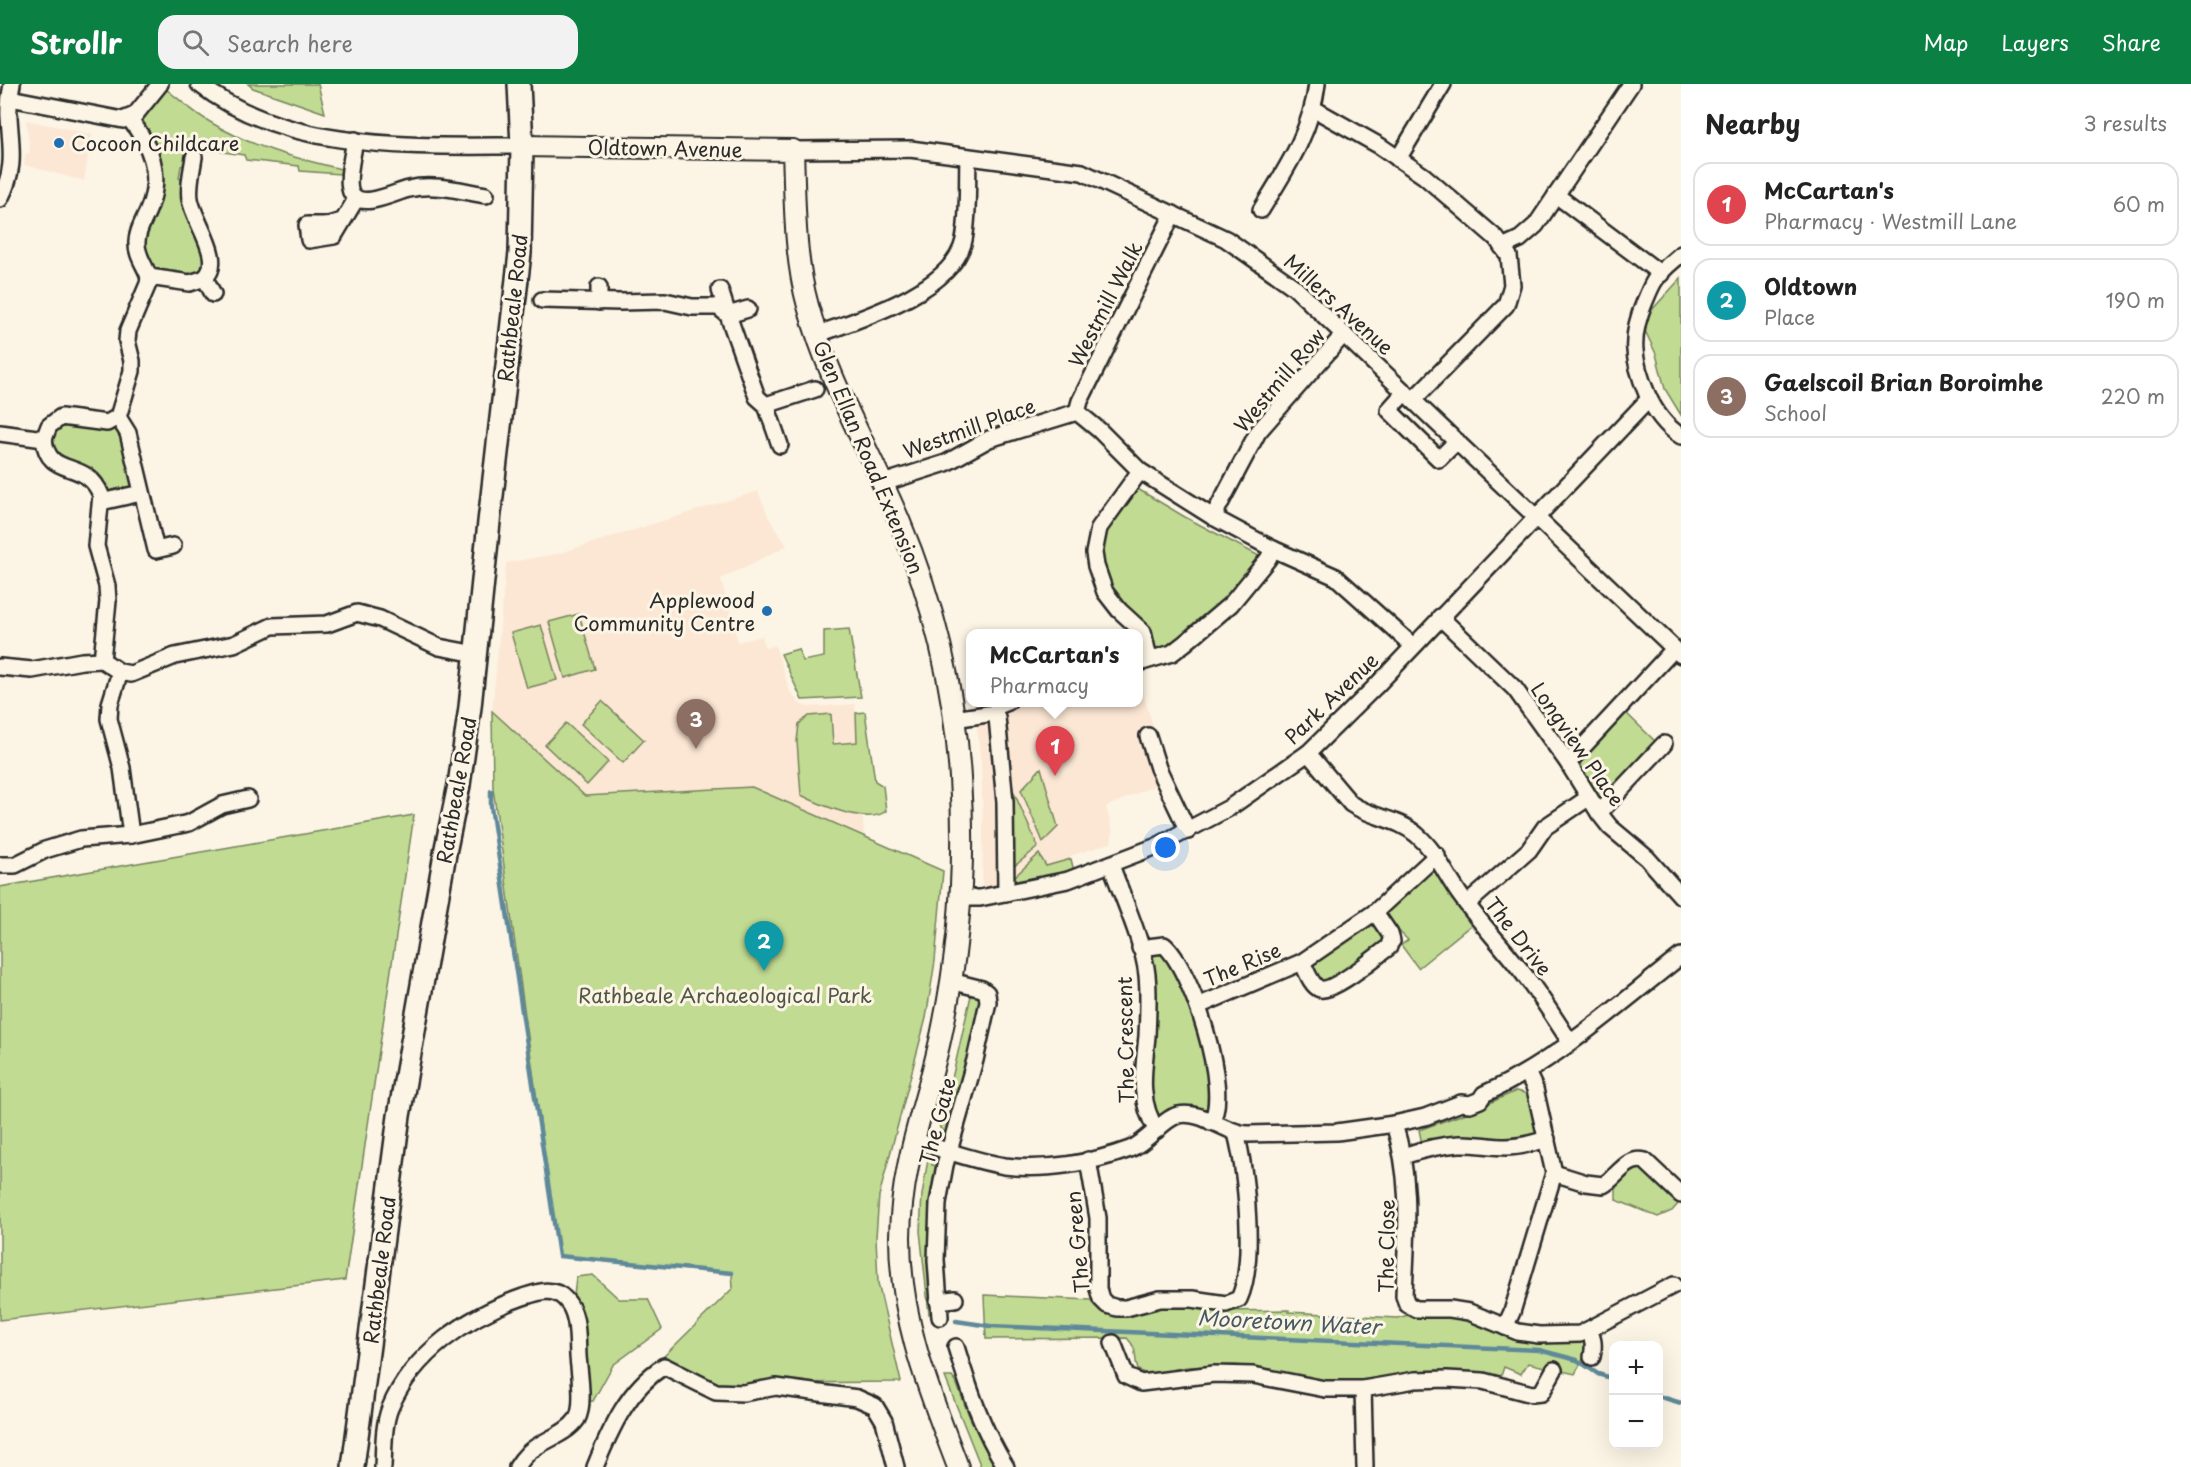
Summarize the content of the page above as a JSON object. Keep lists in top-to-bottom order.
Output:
{
  "streets": {
    "main road": ["Rathbeale Road"],
    "street": [
      "Oldtown Avenue",
      "Westmill Walk",
      "Millers Avenue",
      "Westmill Row",
      "Westmill Place",
      "Glen Ellan Road Extension",
      "Park Avenue",
      "Longview Place",
      "The Drive",
      "The Rise",
      "The Crescent",
      "The Gate",
      "The Green",
      "The Close"
    ]
  },
  "crossings": [
    ["Oldtown Avenue", "Millers Avenue"],
    ["Oldtown Avenue", "Rathbeale Road"],
    ["Oldtown Avenue", "Glen Ellan Road Extension"],
    ["Westmill Walk", "Millers Avenue"],
    ["Westmill Walk", "Westmill Place"],
    ["Millers Avenue", "Westmill Row"],
    ["Millers Avenue", "Glen Ellan Road Extension"],
    ["Millers Avenue", "Park Avenue"],
    ["Westmill Place", "Glen Ellan Road Extension"],
    ["Glen Ellan Road Extension", "Park Avenue"],
    ["Glen Ellan Road Extension", "The Gate"],
    ["Park Avenue", "Longview Place"],
    ["Park Avenue", "The Drive"],
    ["Park Avenue", "The Crescent"],
    ["The Drive", "The Rise"],
    ["The Rise", "The Crescent"]
  ],
  "water": ["Mooretown Water"],
  "parks": ["Rathbeale Archaeological Park"],
  "places": ["Cocoon Childcare", "Applewood Community Centre"],
  "page": {
    "header": "Strollr",
    "search": "Search here",
    "nav": ["Map", "Layers", "Share"],
    "heading": ["Nearby", "3 results"],
    "list": [
      {
        "mark": "1",
        "name": "McCartan's",
        "note": "Pharmacy · Westmill Lane",
        "value": "60 m"
      },
      {
        "mark": "2",
        "name": "Oldtown",
        "note": "Place",
        "value": "190 m"
      },
      {
        "mark": "3",
        "name": "Gaelscoil Brian Boroimhe",
        "note": "School",
        "value": "220 m"
      }
    ],
    "popup": ["McCartan's", "Pharmacy"],
    "pins": ["3", "1", "2"],
    "map_buttons": ["+", "−"]
  }
}
